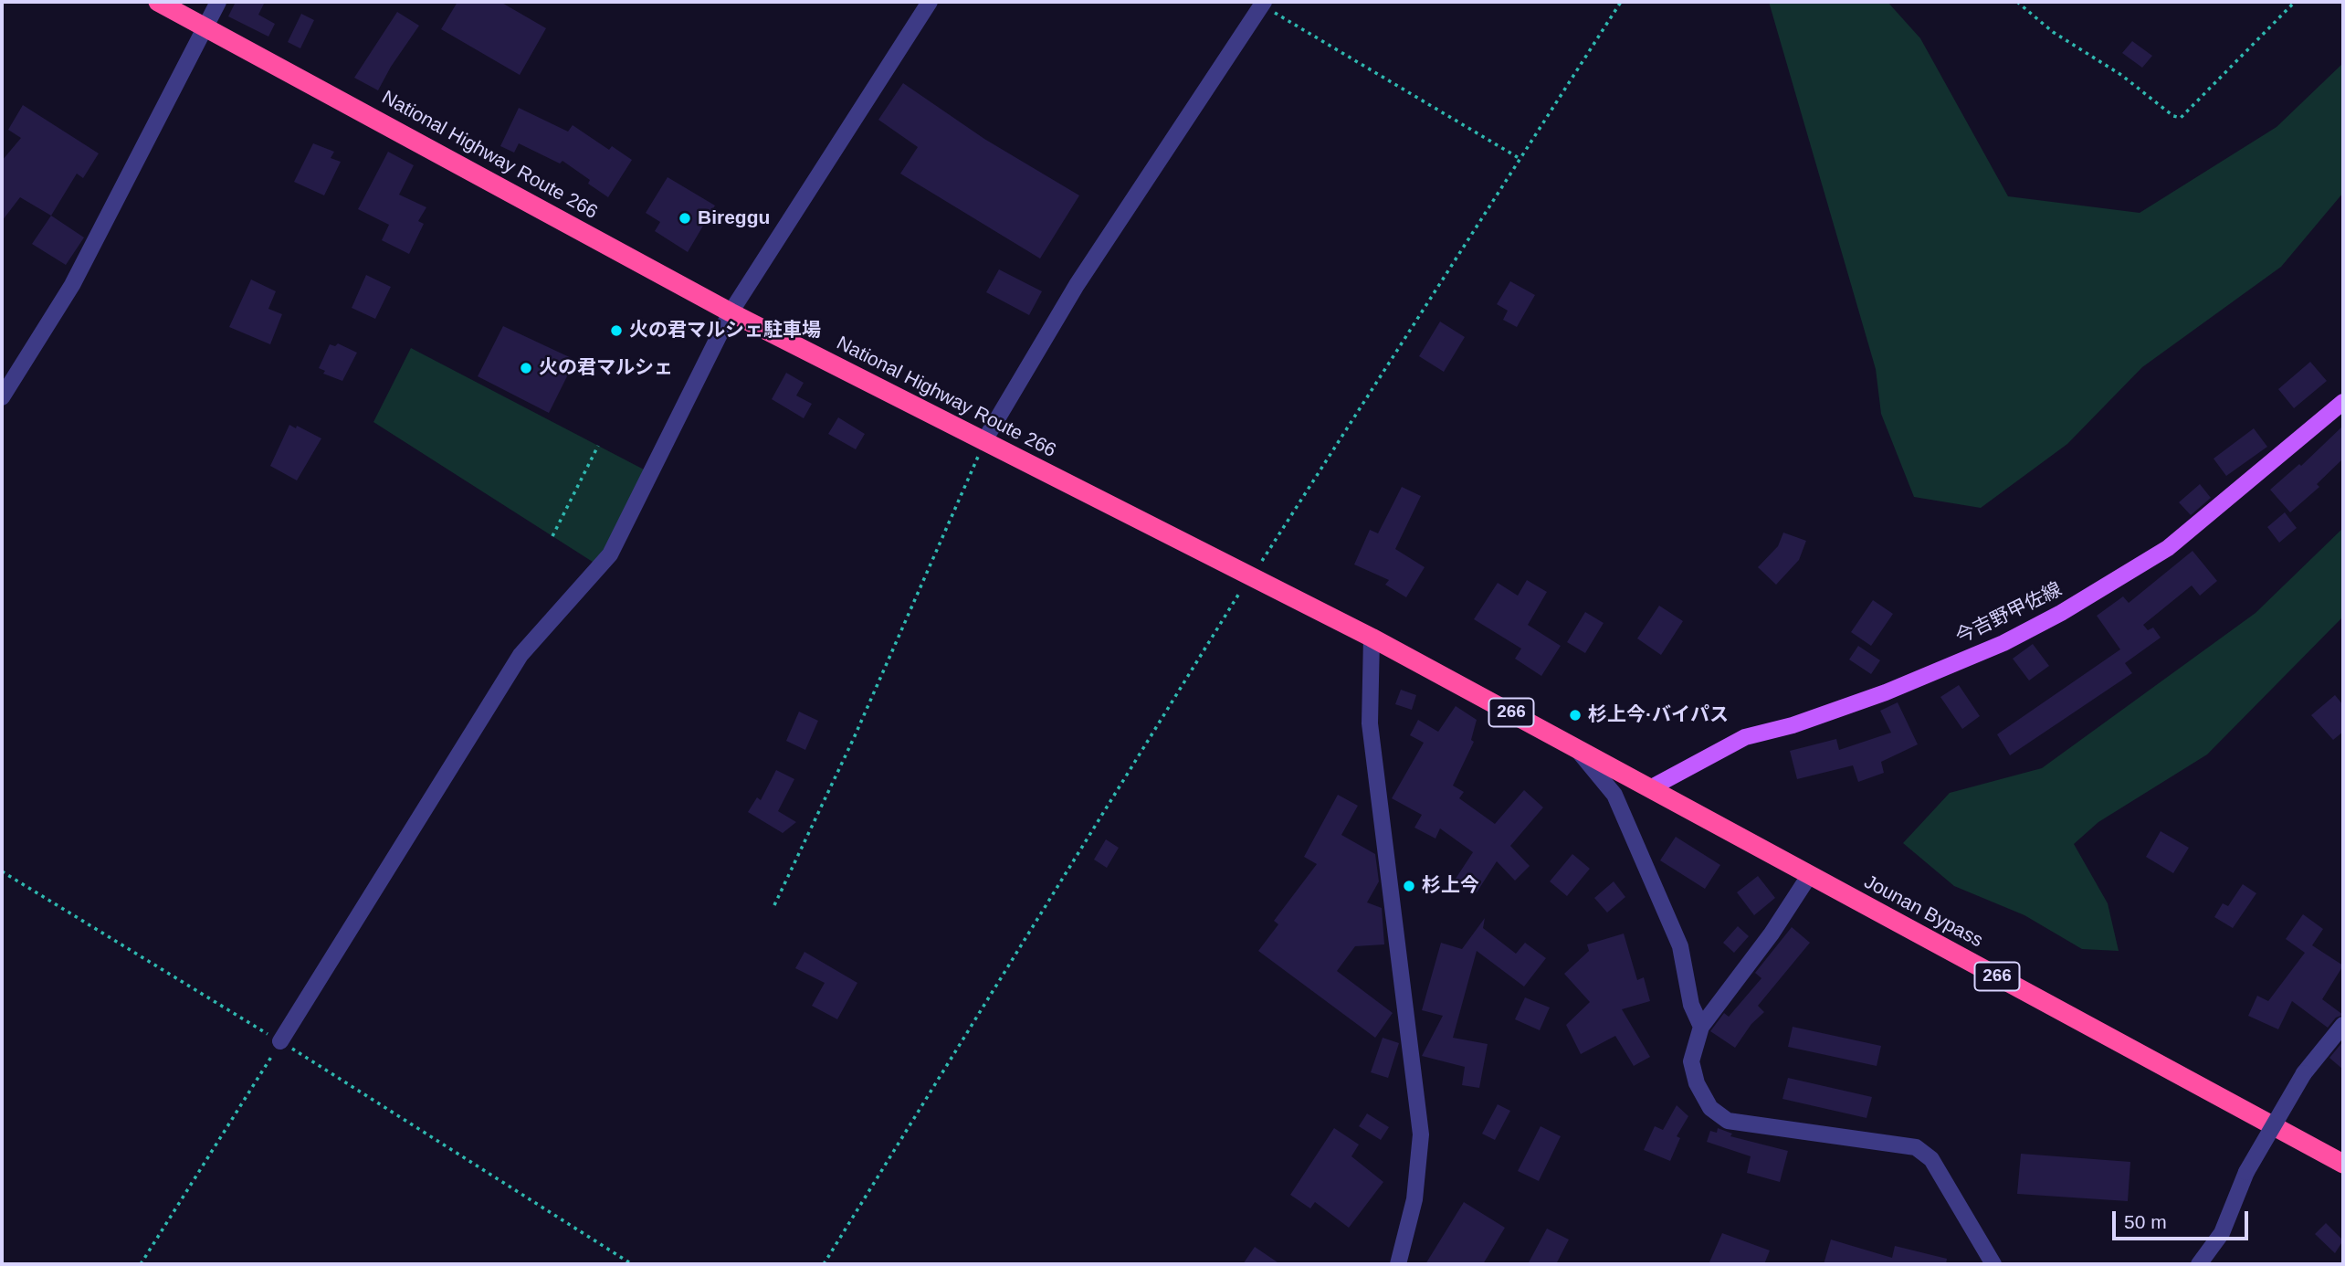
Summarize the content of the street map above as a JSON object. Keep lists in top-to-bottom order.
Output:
{
  "streets": {
    "highway": ["National Highway Route 266", "266", "Jounan Bypass"],
    "main road": ["今吉野甲佐線"]
  },
  "crossings": [
    ["National Highway Route 266", "今吉野甲佐線"],
    ["National Highway Route 266", "Jounan Bypass"],
    ["今吉野甲佐線", "Jounan Bypass"]
  ],
  "places": [
    "Bireggu",
    "火の君マルシェ駐車場",
    "火の君マルシェ",
    "杉上今·バイパス",
    "杉上今"
  ],
  "scale_bar": "50 m"
}
